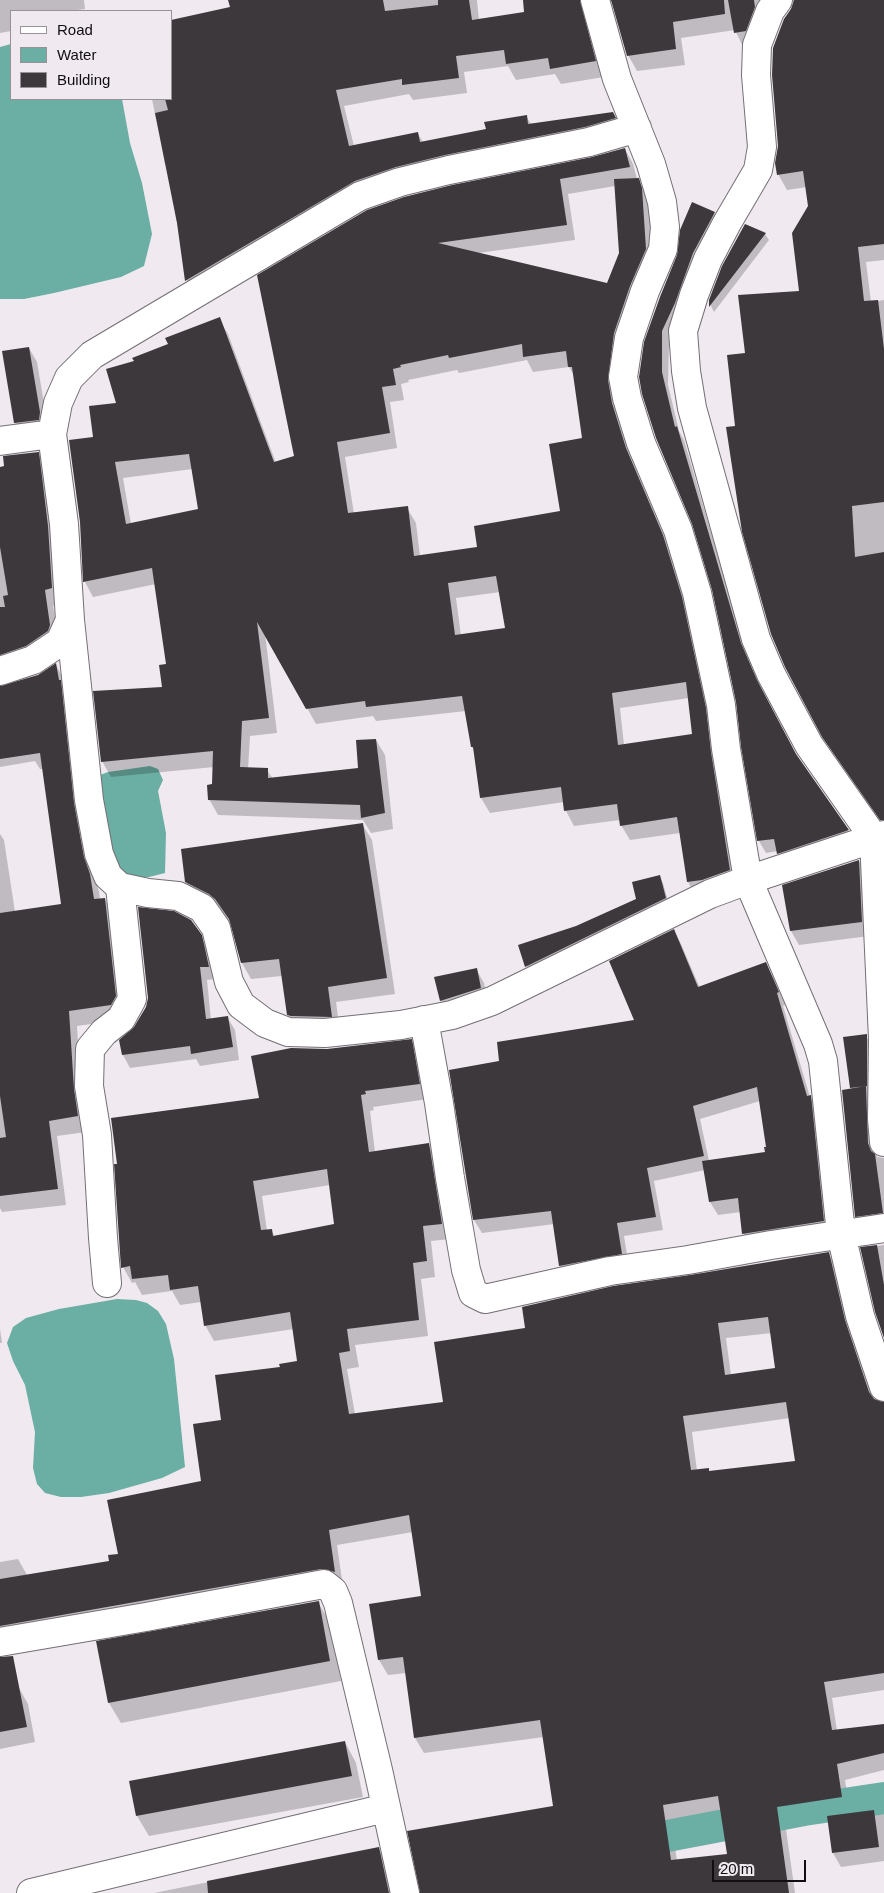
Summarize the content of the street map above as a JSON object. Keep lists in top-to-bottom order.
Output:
{
  "legend": ["Road", "Water", "Building"],
  "scale_bar": "20 m"
}
